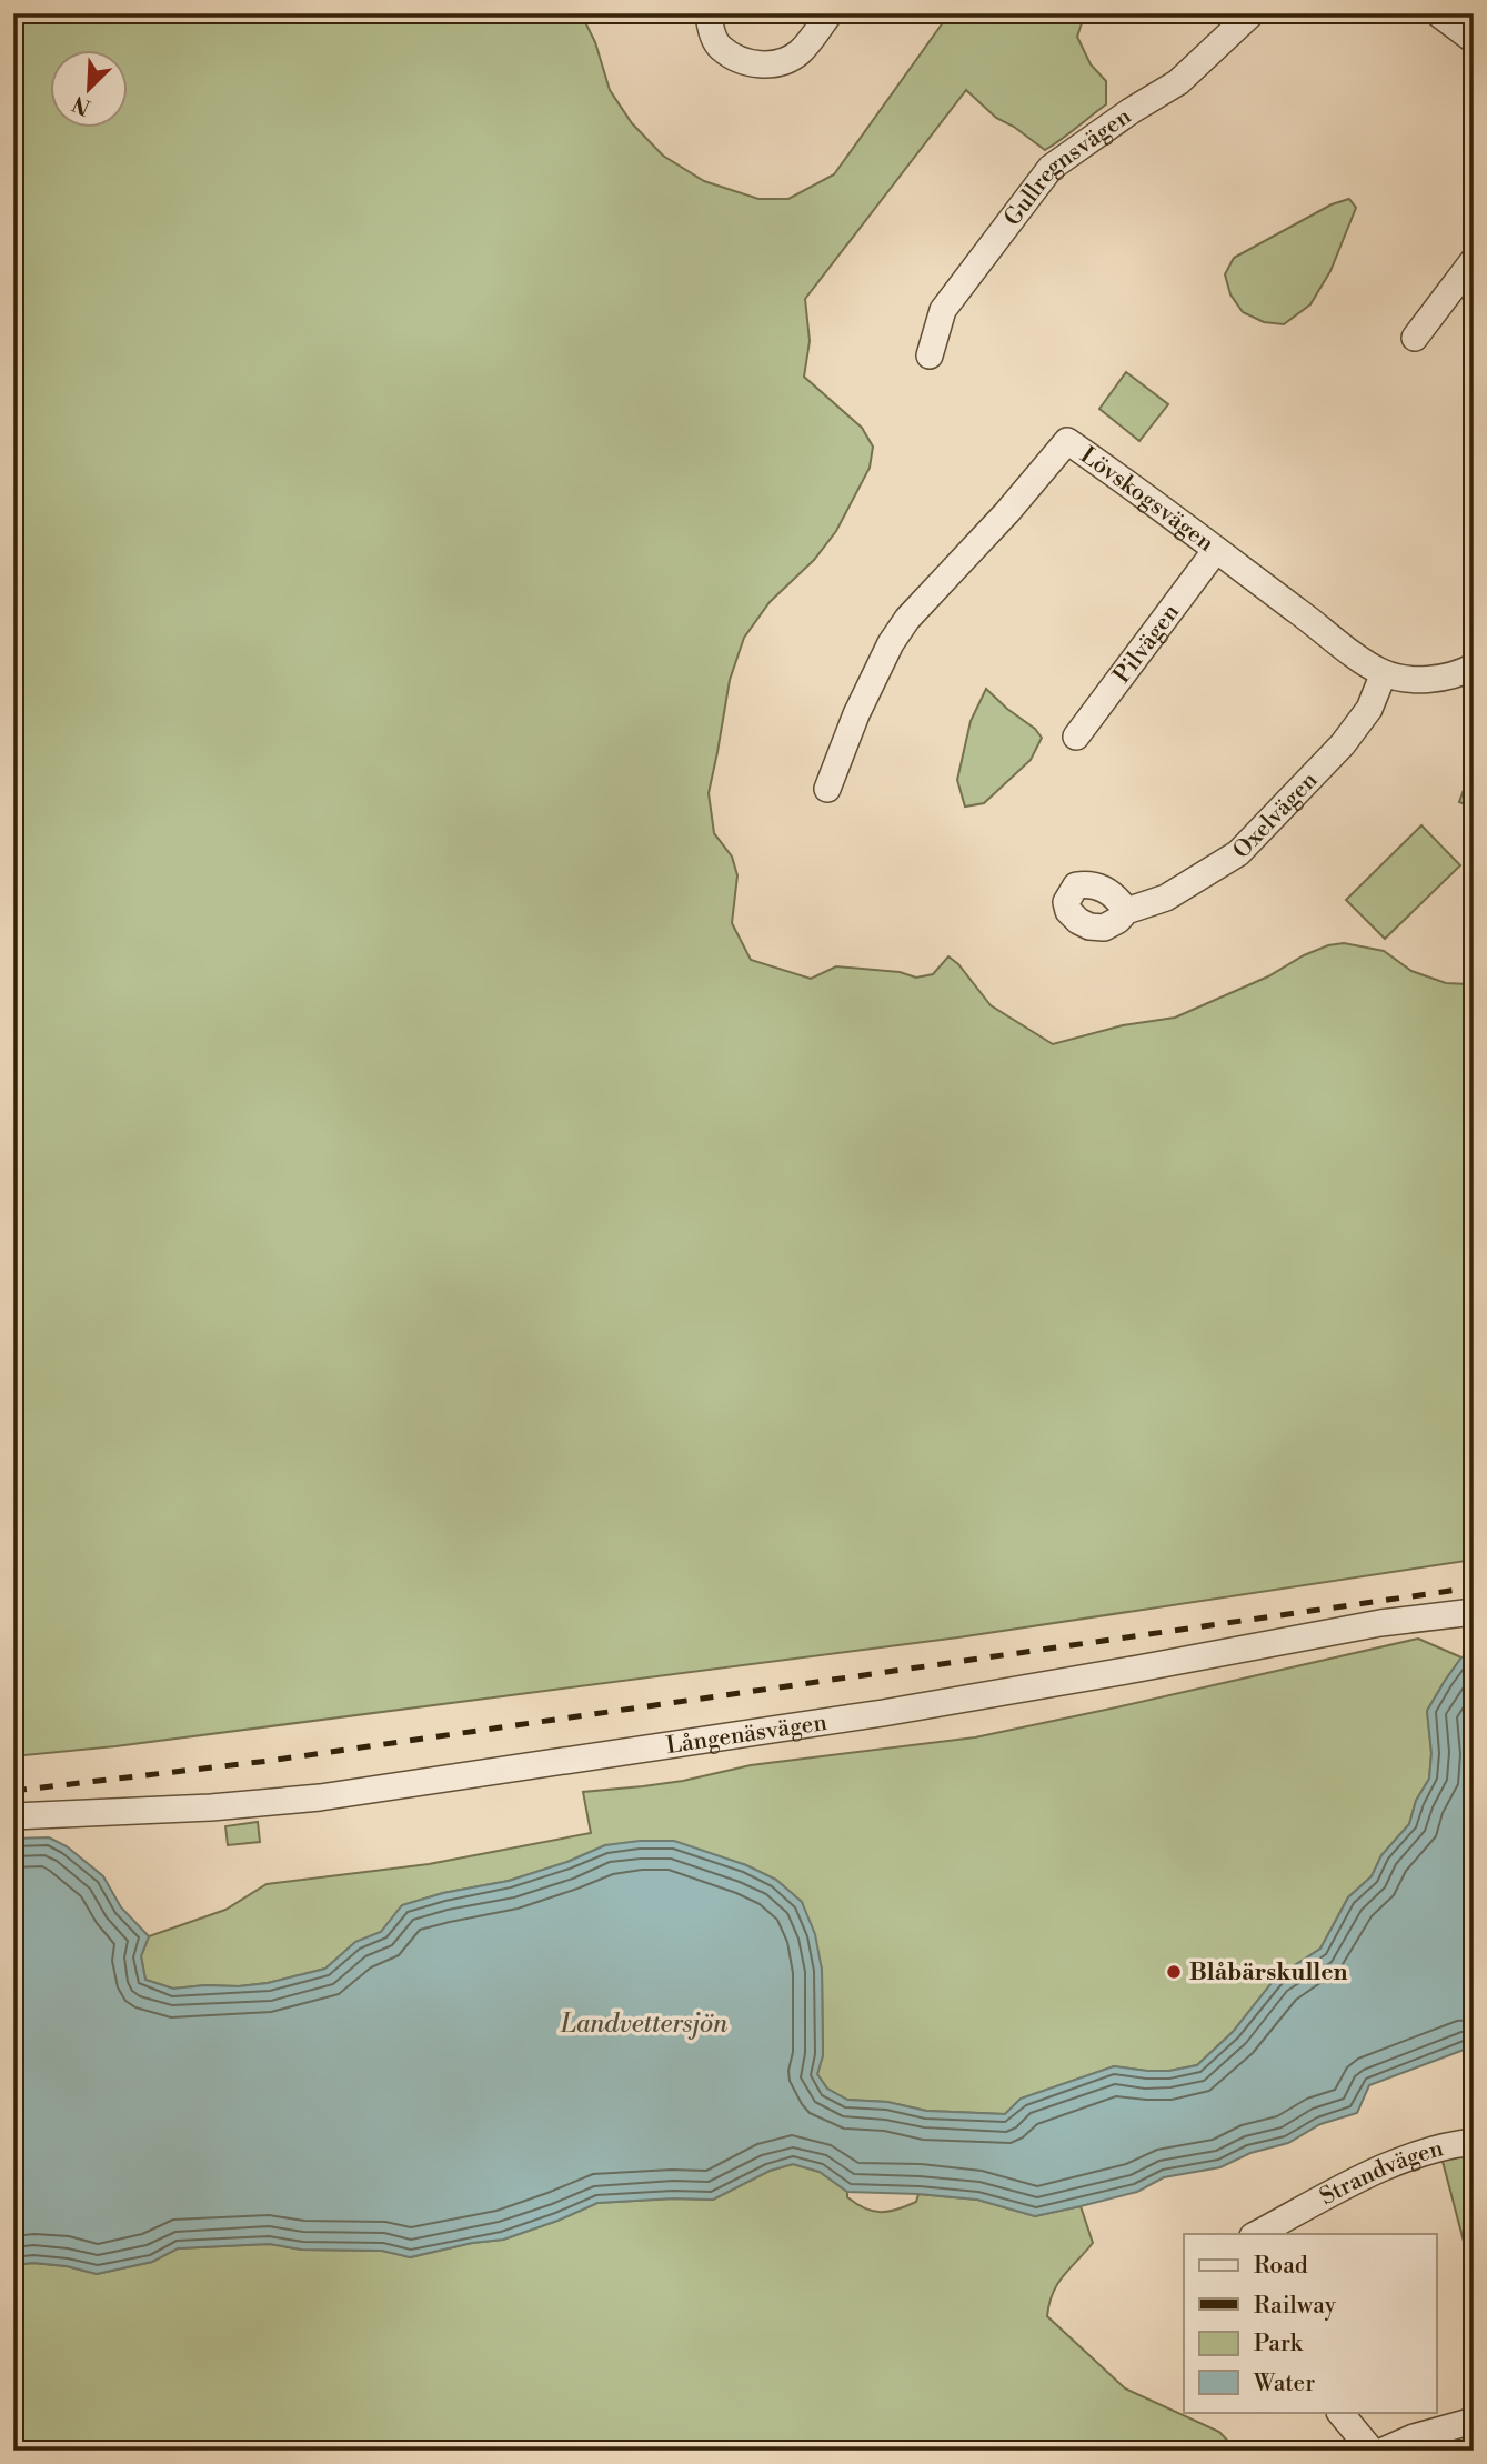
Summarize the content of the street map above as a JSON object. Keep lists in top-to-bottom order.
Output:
{
  "streets": {
    "street": [
      "Gullregnsvägen",
      "Lövskogsvägen",
      "Pilvägen",
      "Oxelvägen",
      "Långenäsvägen",
      "Strandvägen"
    ]
  },
  "crossings": [
    ["Lövskogsvägen", "Pilvägen"],
    ["Lövskogsvägen", "Oxelvägen"]
  ],
  "water": ["Landvettersjön"],
  "places": ["Blåbärskullen"],
  "legend": [
    "Road",
    "Railway",
    "Park",
    "Water"
  ],
  "north": "bottom left"
}
